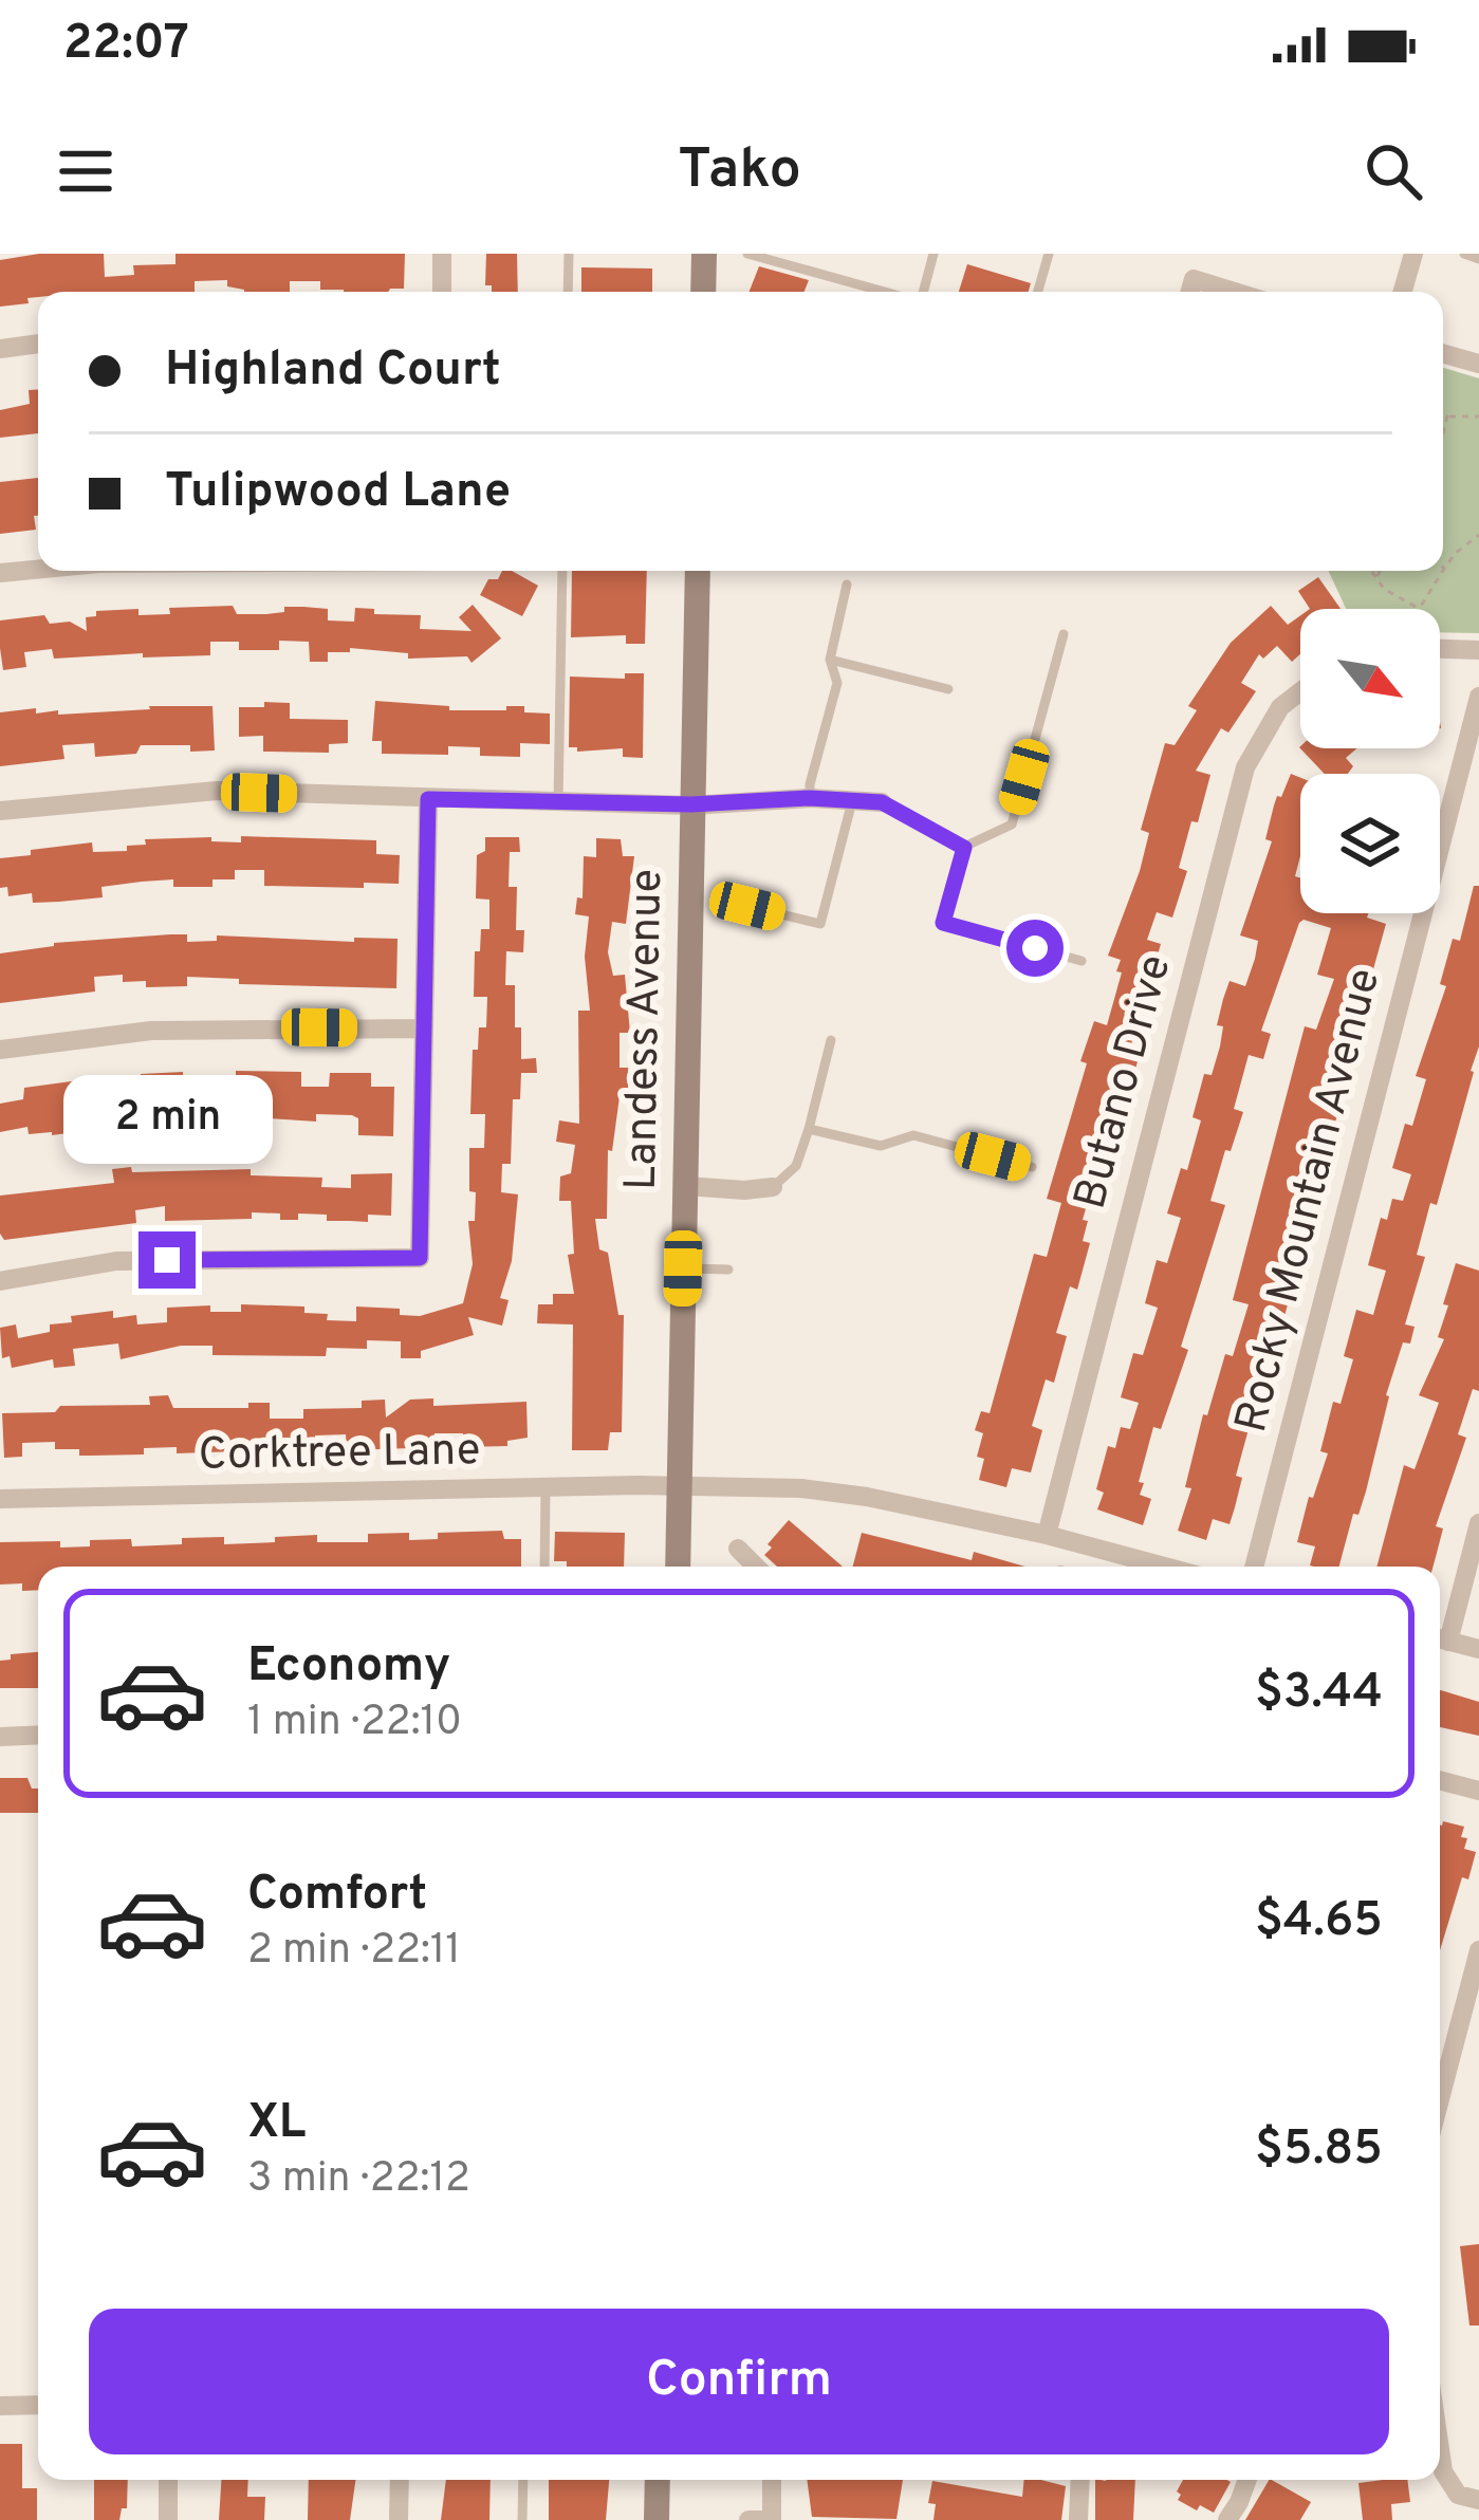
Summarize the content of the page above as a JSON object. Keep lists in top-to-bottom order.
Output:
{
  "streets": {
    "main road": ["Landess Avenue"],
    "street": ["Butano Drive", "Rocky Mountain Avenue", "Corktree Lane"]
  },
  "crossings": [
    ["Landess Avenue", "Corktree Lane"],
    ["Butano Drive", "Corktree Lane"]
  ],
  "north": "bottom right",
  "page": {
    "status": "22:07",
    "header": "Tako",
    "banner": ["Highland Court", "Tulipwood Lane"],
    "bubble": "2 min",
    "list": [
      {
        "name": "Economy",
        "note": "1 min · 22:10",
        "value": "$3.44"
      },
      {
        "name": "Comfort",
        "note": "2 min · 22:11",
        "value": "$4.65"
      },
      {
        "name": "XL",
        "note": "3 min · 22:12",
        "value": "$5.85"
      }
    ],
    "buttons": "Confirm"
  }
}
